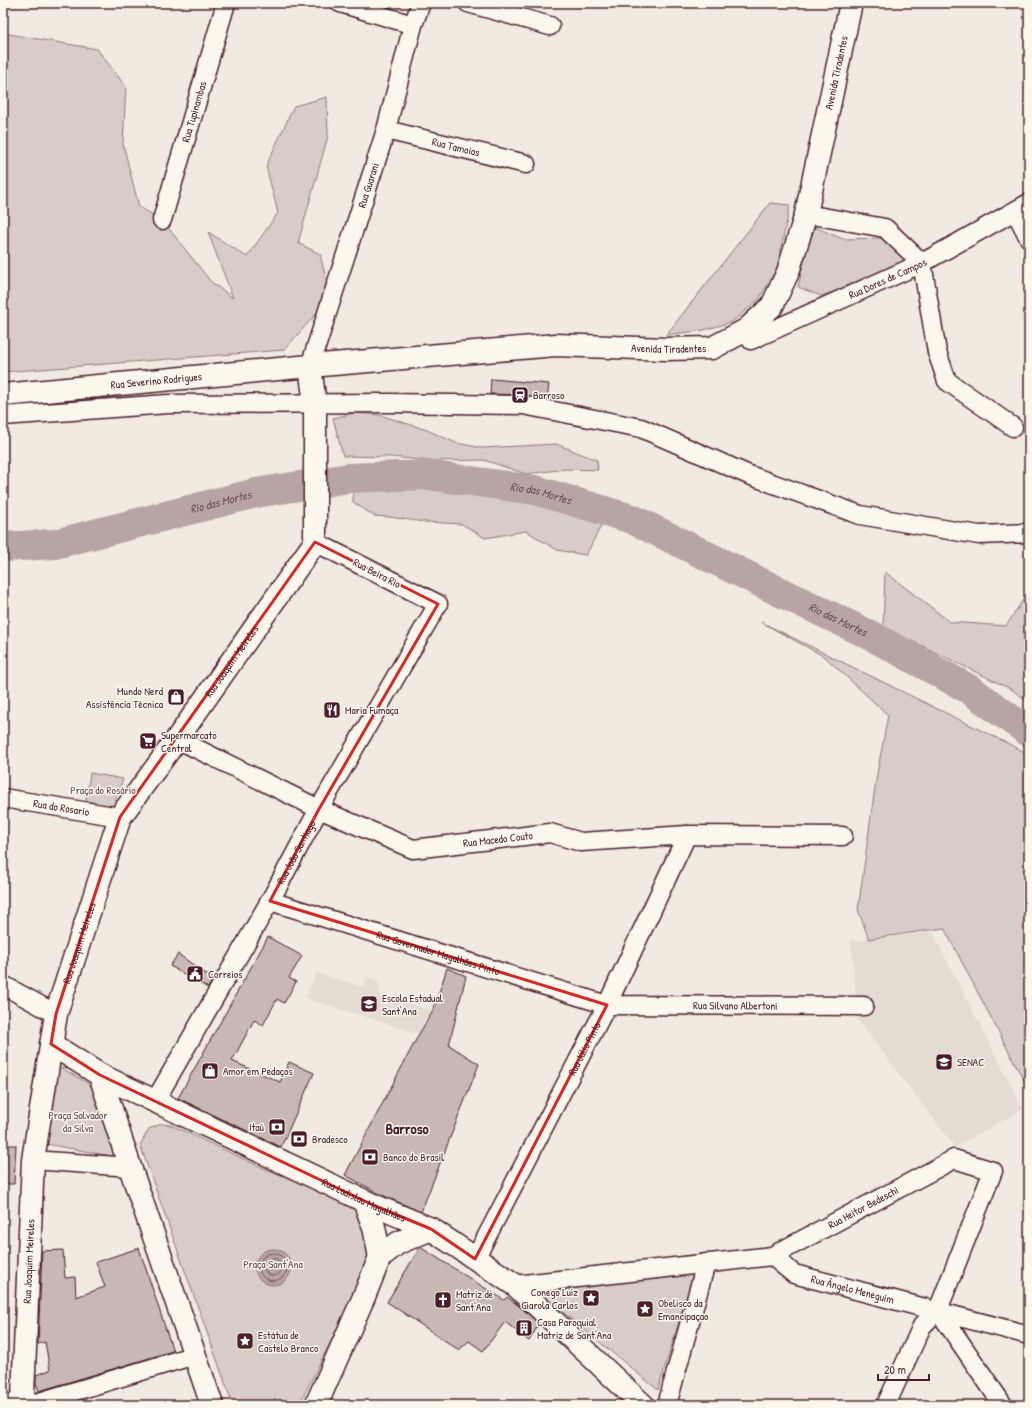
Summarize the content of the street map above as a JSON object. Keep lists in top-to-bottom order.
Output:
{
  "streets": {
    "street": [
      "Avenida Tiradentes",
      "Rua Tupinambas",
      "Rua Tamoios",
      "Rua Guarani",
      "Rua Dores de Campos",
      "Rua Severino Rodrigues",
      "Rua Beira Rio",
      "Rua Joaquim Meireles",
      "Rua do Rosario",
      "Rua Macedo Couto",
      "Rua João Santiago",
      "Rua Governador Magalhães Pinto",
      "Rua Silvano Albertoni",
      "Rua Júlio Pinto",
      "Rua Ladislau Magalhães",
      "Rua Heitor Bedeschi",
      "Rua Ângelo Meneguim"
    ]
  },
  "crossings": [
    ["Avenida Tiradentes", "Rua Guarani"],
    ["Avenida Tiradentes", "Rua Dores de Campos"],
    ["Avenida Tiradentes", "Rua Severino Rodrigues"],
    ["Rua Tamoios", "Rua Guarani"],
    ["Rua Guarani", "Rua Severino Rodrigues"],
    ["Rua Beira Rio", "Rua Joaquim Meireles"],
    ["Rua Beira Rio", "Rua João Santiago"],
    ["Rua Joaquim Meireles", "Rua do Rosario"],
    ["Rua Joaquim Meireles", "Rua Macedo Couto"],
    ["Rua Joaquim Meireles", "Rua Ladislau Magalhães"],
    ["Rua Macedo Couto", "Rua João Santiago"],
    ["Rua Macedo Couto", "Rua Júlio Pinto"],
    ["Rua João Santiago", "Rua Governador Magalhães Pinto"],
    ["Rua João Santiago", "Rua Ladislau Magalhães"],
    ["Rua Governador Magalhães Pinto", "Rua Silvano Albertoni"],
    ["Rua Governador Magalhães Pinto", "Rua Júlio Pinto"],
    ["Rua Silvano Albertoni", "Rua Júlio Pinto"],
    ["Rua Júlio Pinto", "Rua Ladislau Magalhães"],
    ["Rua Heitor Bedeschi", "Rua Ângelo Meneguim"]
  ],
  "districts": ["Barroso"],
  "water": ["Rio das Mortes"],
  "parks": ["Praça do Rosário", "Praça Salvador da Silva", "Praça Sant'Ana"],
  "places": {
    "station": ["Barroso"],
    "shop": ["Mundo Nerd Assistência Técnica", "Amor em Pedaços"],
    "restaurant": ["Maria Fumaça"],
    "supermarket": ["Supermarcato Central"],
    "public building": ["Correios"],
    "school or university": ["Escola Estadual Sant'Ana", "SENAC"],
    "bank": ["Itaú", "Bradesco", "Banco do Brasil"],
    "place": ["Conego Luiz Giarola Carlos", "Obelisco da Emancipaçao", "Estátua de Castelo Branco"],
    "church": ["Matriz de Sant'Ana"],
    "building": ["Casa Paroquial Matriz de Sant'Ana"]
  },
  "scale_bar": "20 m"
}
